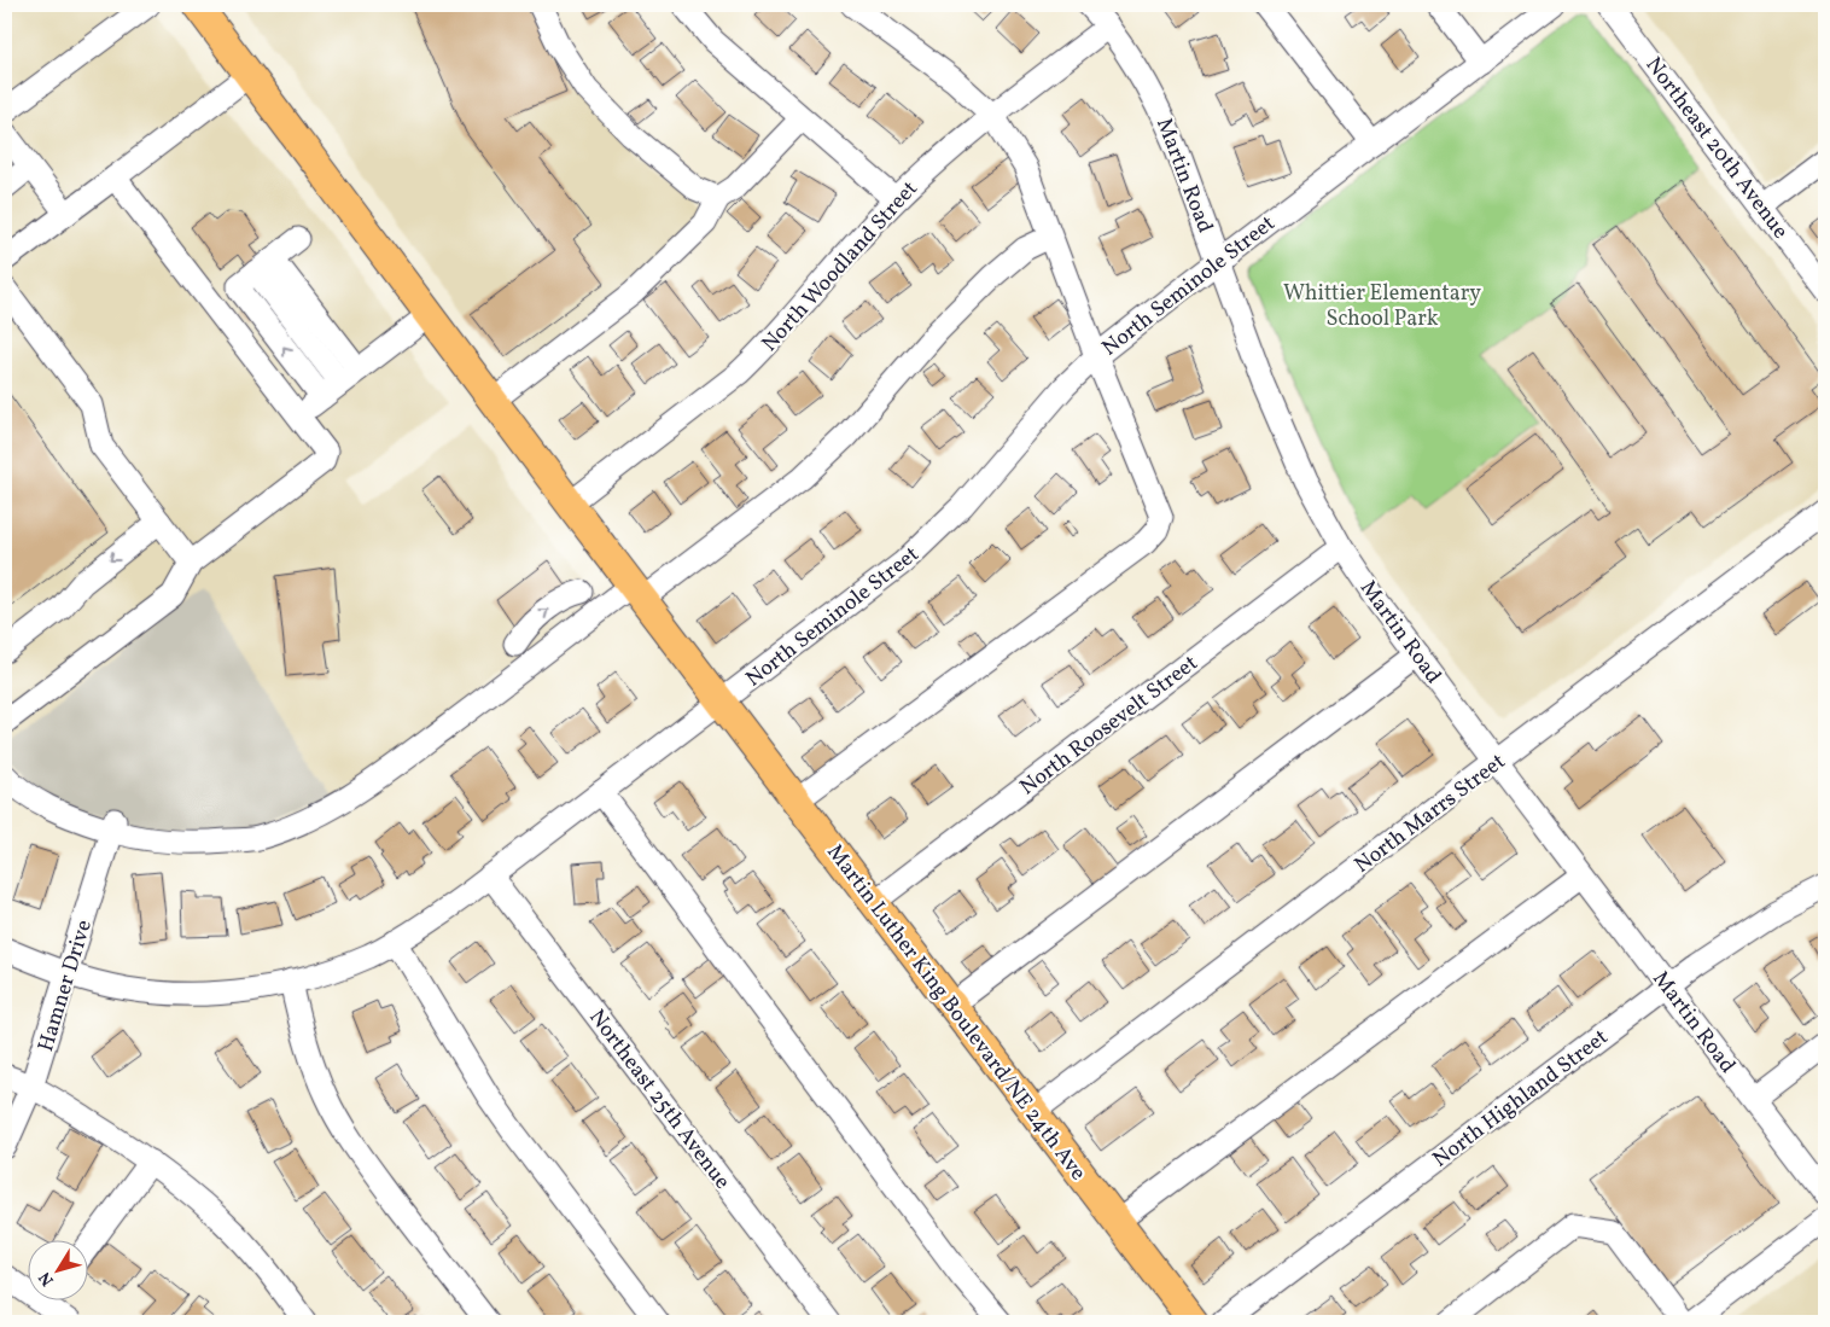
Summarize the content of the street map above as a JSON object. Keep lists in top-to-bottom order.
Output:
{
  "streets": {
    "main road": ["Martin Luther King Boulevard/NE 24th Ave"],
    "street": [
      "Northeast 20th Avenue",
      "Martin Road",
      "North Woodland Street",
      "North Seminole Street",
      "North Roosevelt Street",
      "North Marrs Street",
      "Hamner Drive",
      "North Highland Street",
      "Northeast 25th Avenue"
    ]
  },
  "crossings": [
    ["Martin Road", "North Woodland Street"],
    ["Martin Road", "North Seminole Street"],
    ["Martin Road", "North Roosevelt Street"],
    ["Martin Road", "North Marrs Street"],
    ["Martin Road", "North Highland Street"],
    ["North Woodland Street", "Martin Luther King Boulevard/NE 24th Ave"],
    ["North Seminole Street", "Hamner Drive"],
    ["North Seminole Street", "Martin Luther King Boulevard/NE 24th Ave"],
    ["North Seminole Street", "Northeast 25th Avenue"],
    ["North Roosevelt Street", "Martin Luther King Boulevard/NE 24th Ave"],
    ["North Marrs Street", "Martin Luther King Boulevard/NE 24th Ave"]
  ],
  "parks": ["Whittier Elementary School Park"],
  "north": "bottom left"
}
